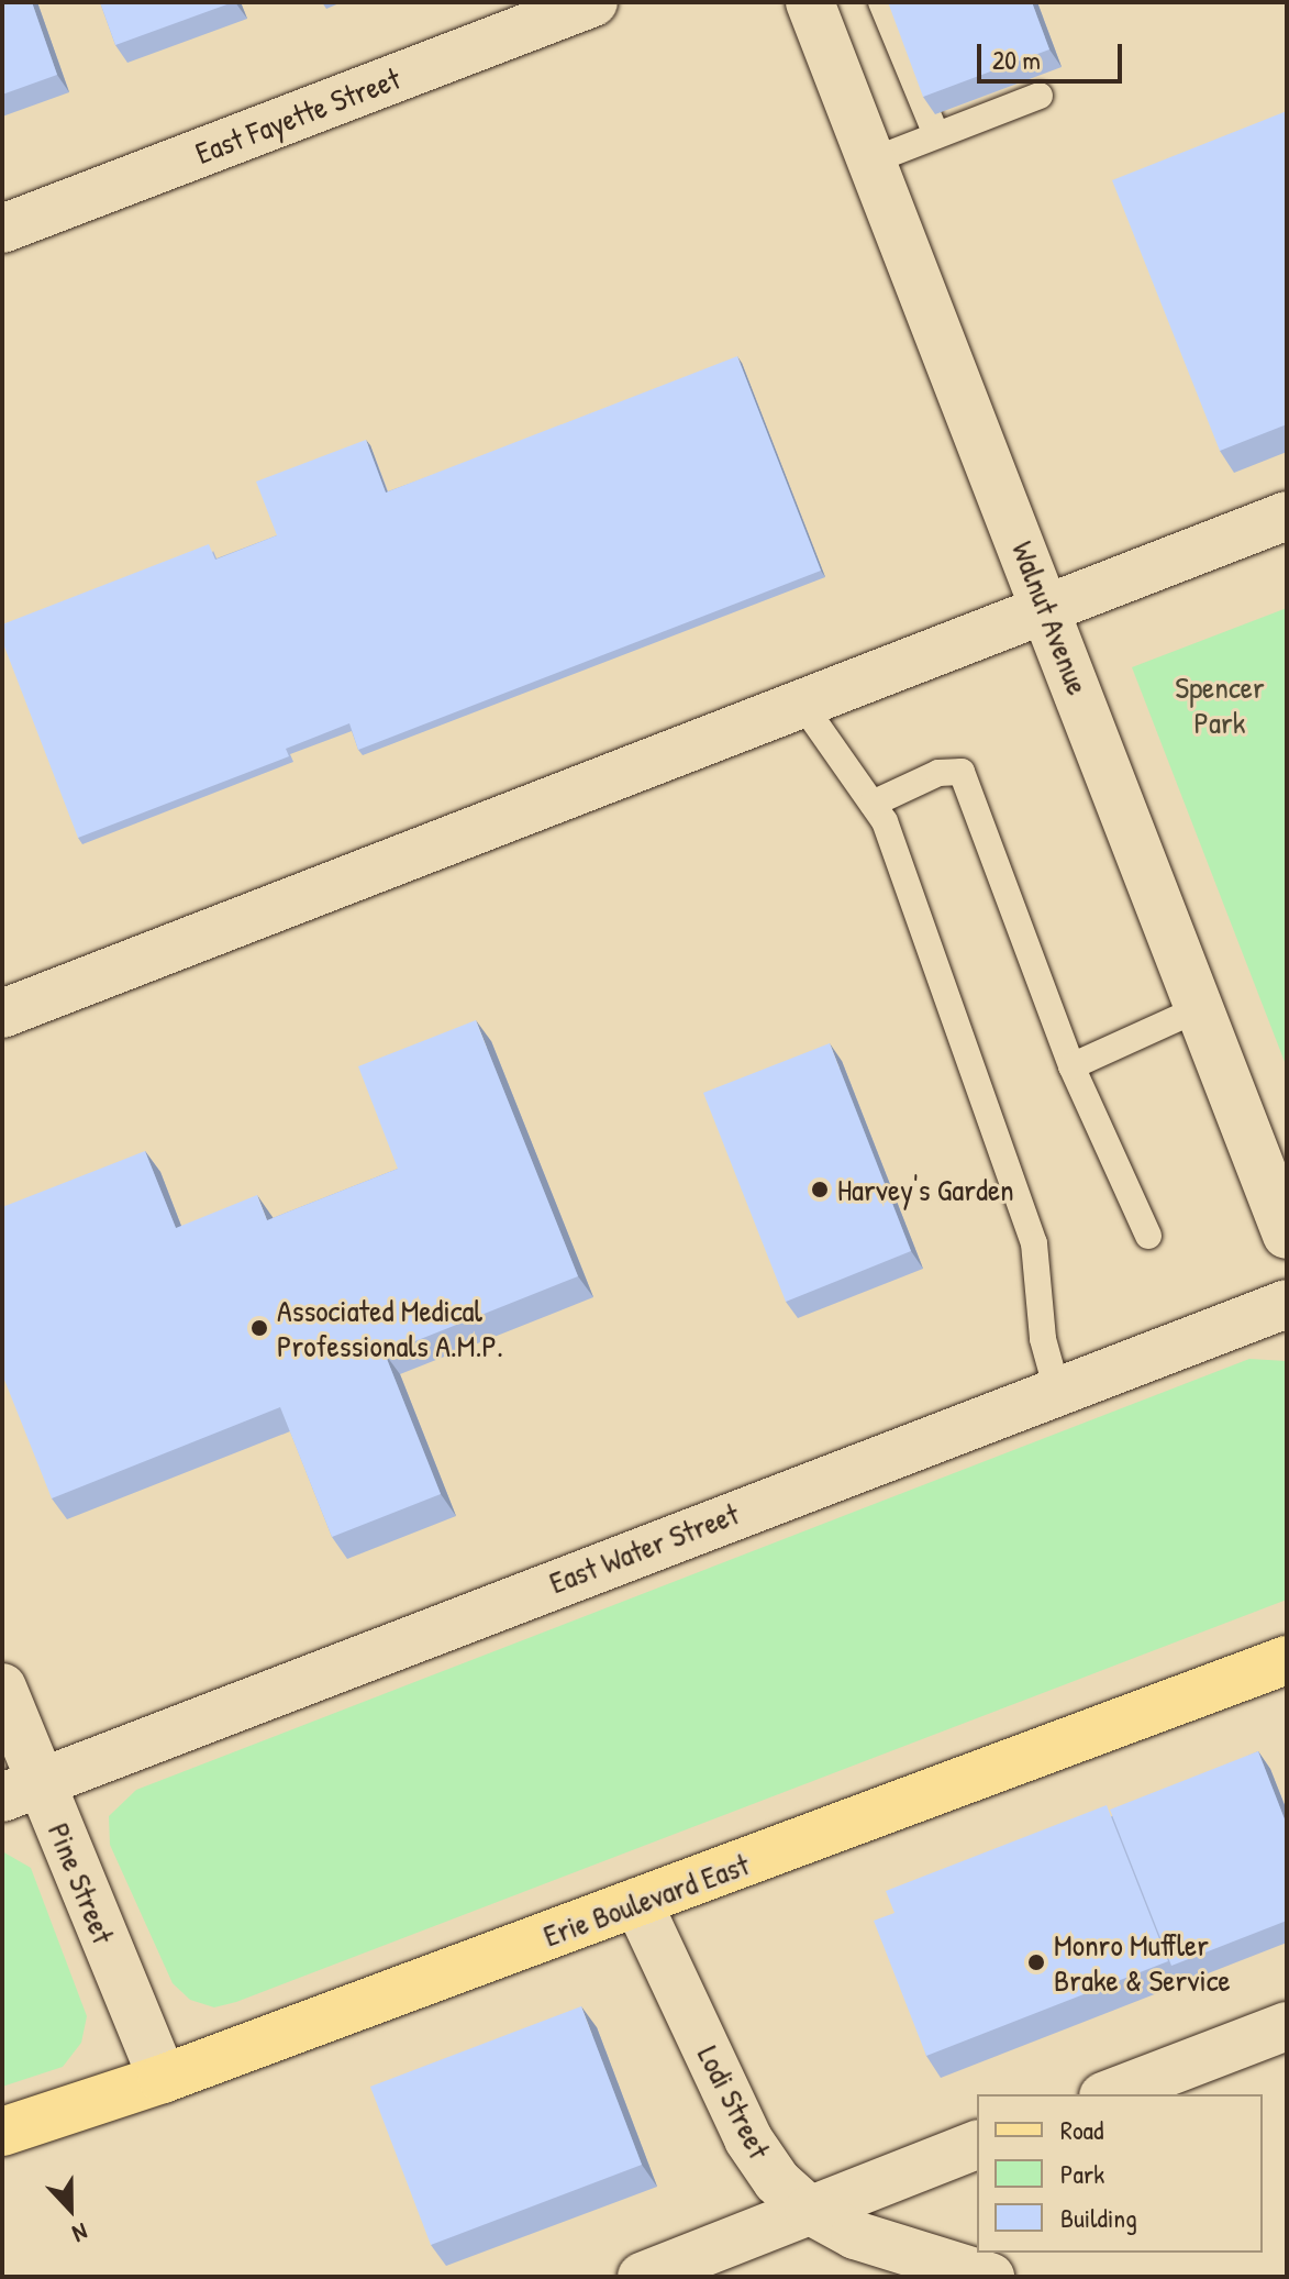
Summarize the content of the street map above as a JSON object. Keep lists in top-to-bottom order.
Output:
{
  "streets": {
    "main road": ["Erie Boulevard East"],
    "street": [
      "East Fayette Street",
      "Walnut Avenue",
      "East Water Street",
      "Pine Street",
      "Lodi Street"
    ]
  },
  "crossings": [
    ["East Water Street", "Pine Street"],
    ["Pine Street", "Erie Boulevard East"],
    ["Erie Boulevard East", "Lodi Street"]
  ],
  "parks": ["Spencer Park"],
  "places": ["Harvey's Garden", "Associated Medical Professionals A.M.P.", "Monro Muffler Brake & Service"],
  "legend": ["Road", "Park", "Building"],
  "scale_bar": "20 m",
  "north": "bottom"
}
